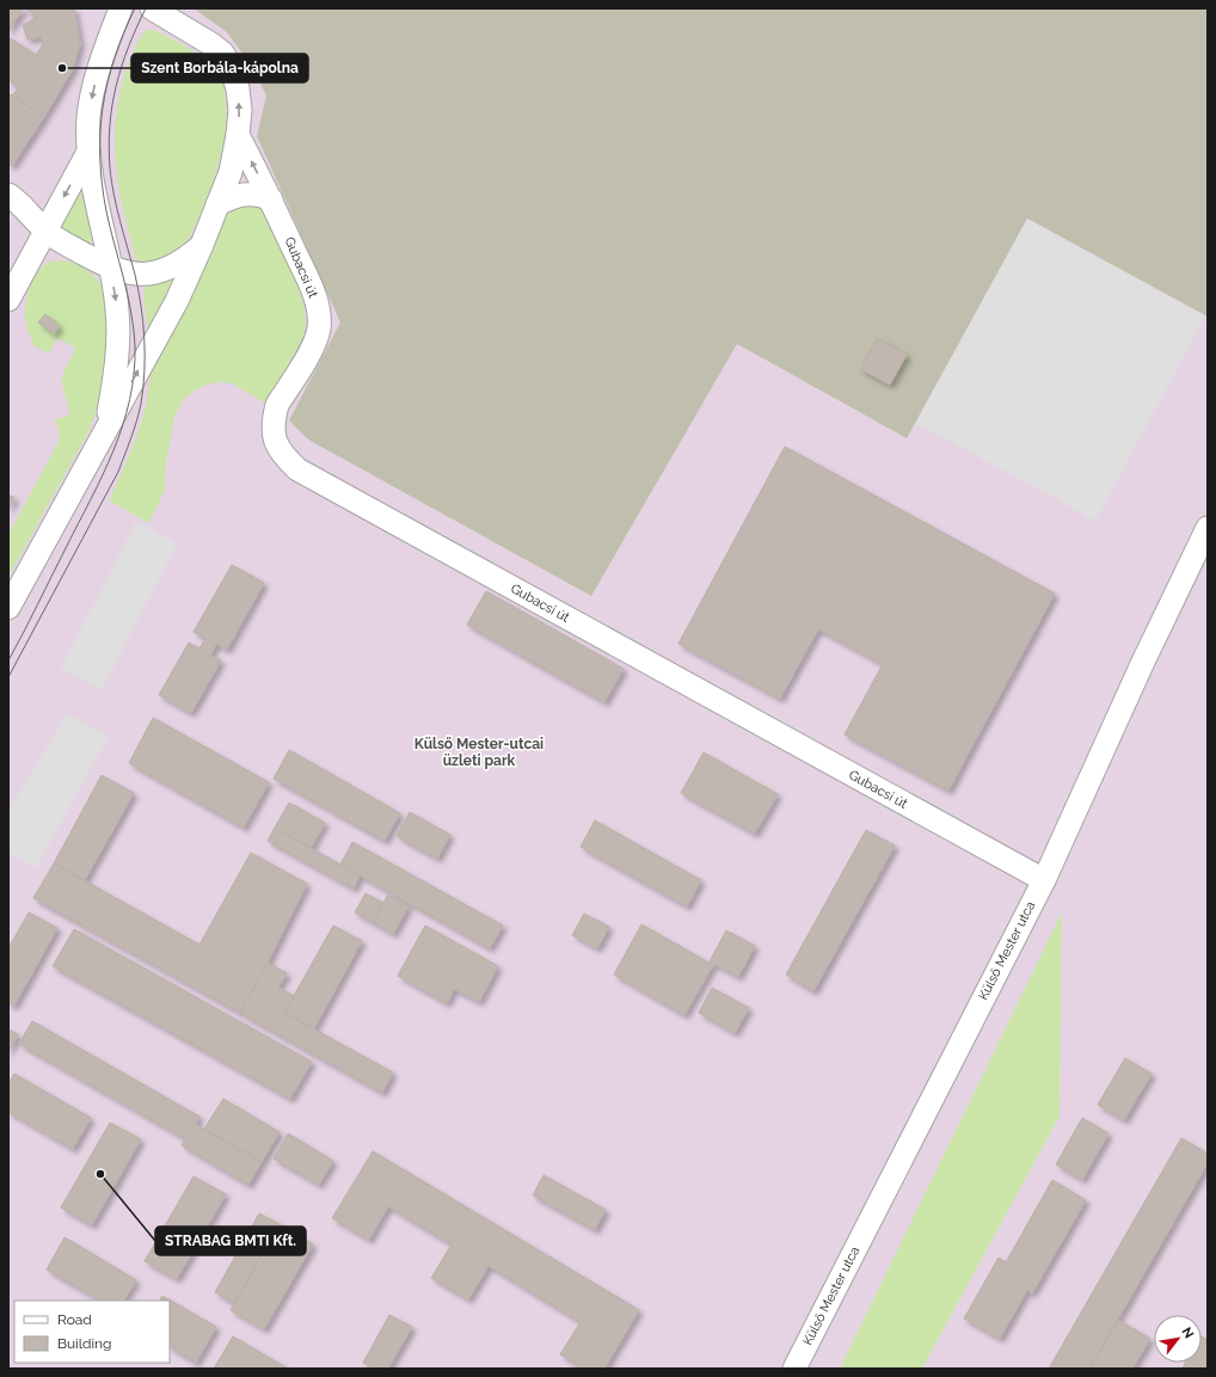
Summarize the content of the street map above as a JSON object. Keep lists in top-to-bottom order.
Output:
{
  "streets": {
    "street": ["Gubacsi út", "Külső Mester utca"]
  },
  "crossings": [
    ["Gubacsi út", "Külső Mester utca"]
  ],
  "districts": ["Külső Mester-utcai üzleti park"],
  "places": ["Szent Borbála-kápolna", "STRABAG BMTI Kft."],
  "legend": ["Road", "Building"],
  "north": "top right"
}
